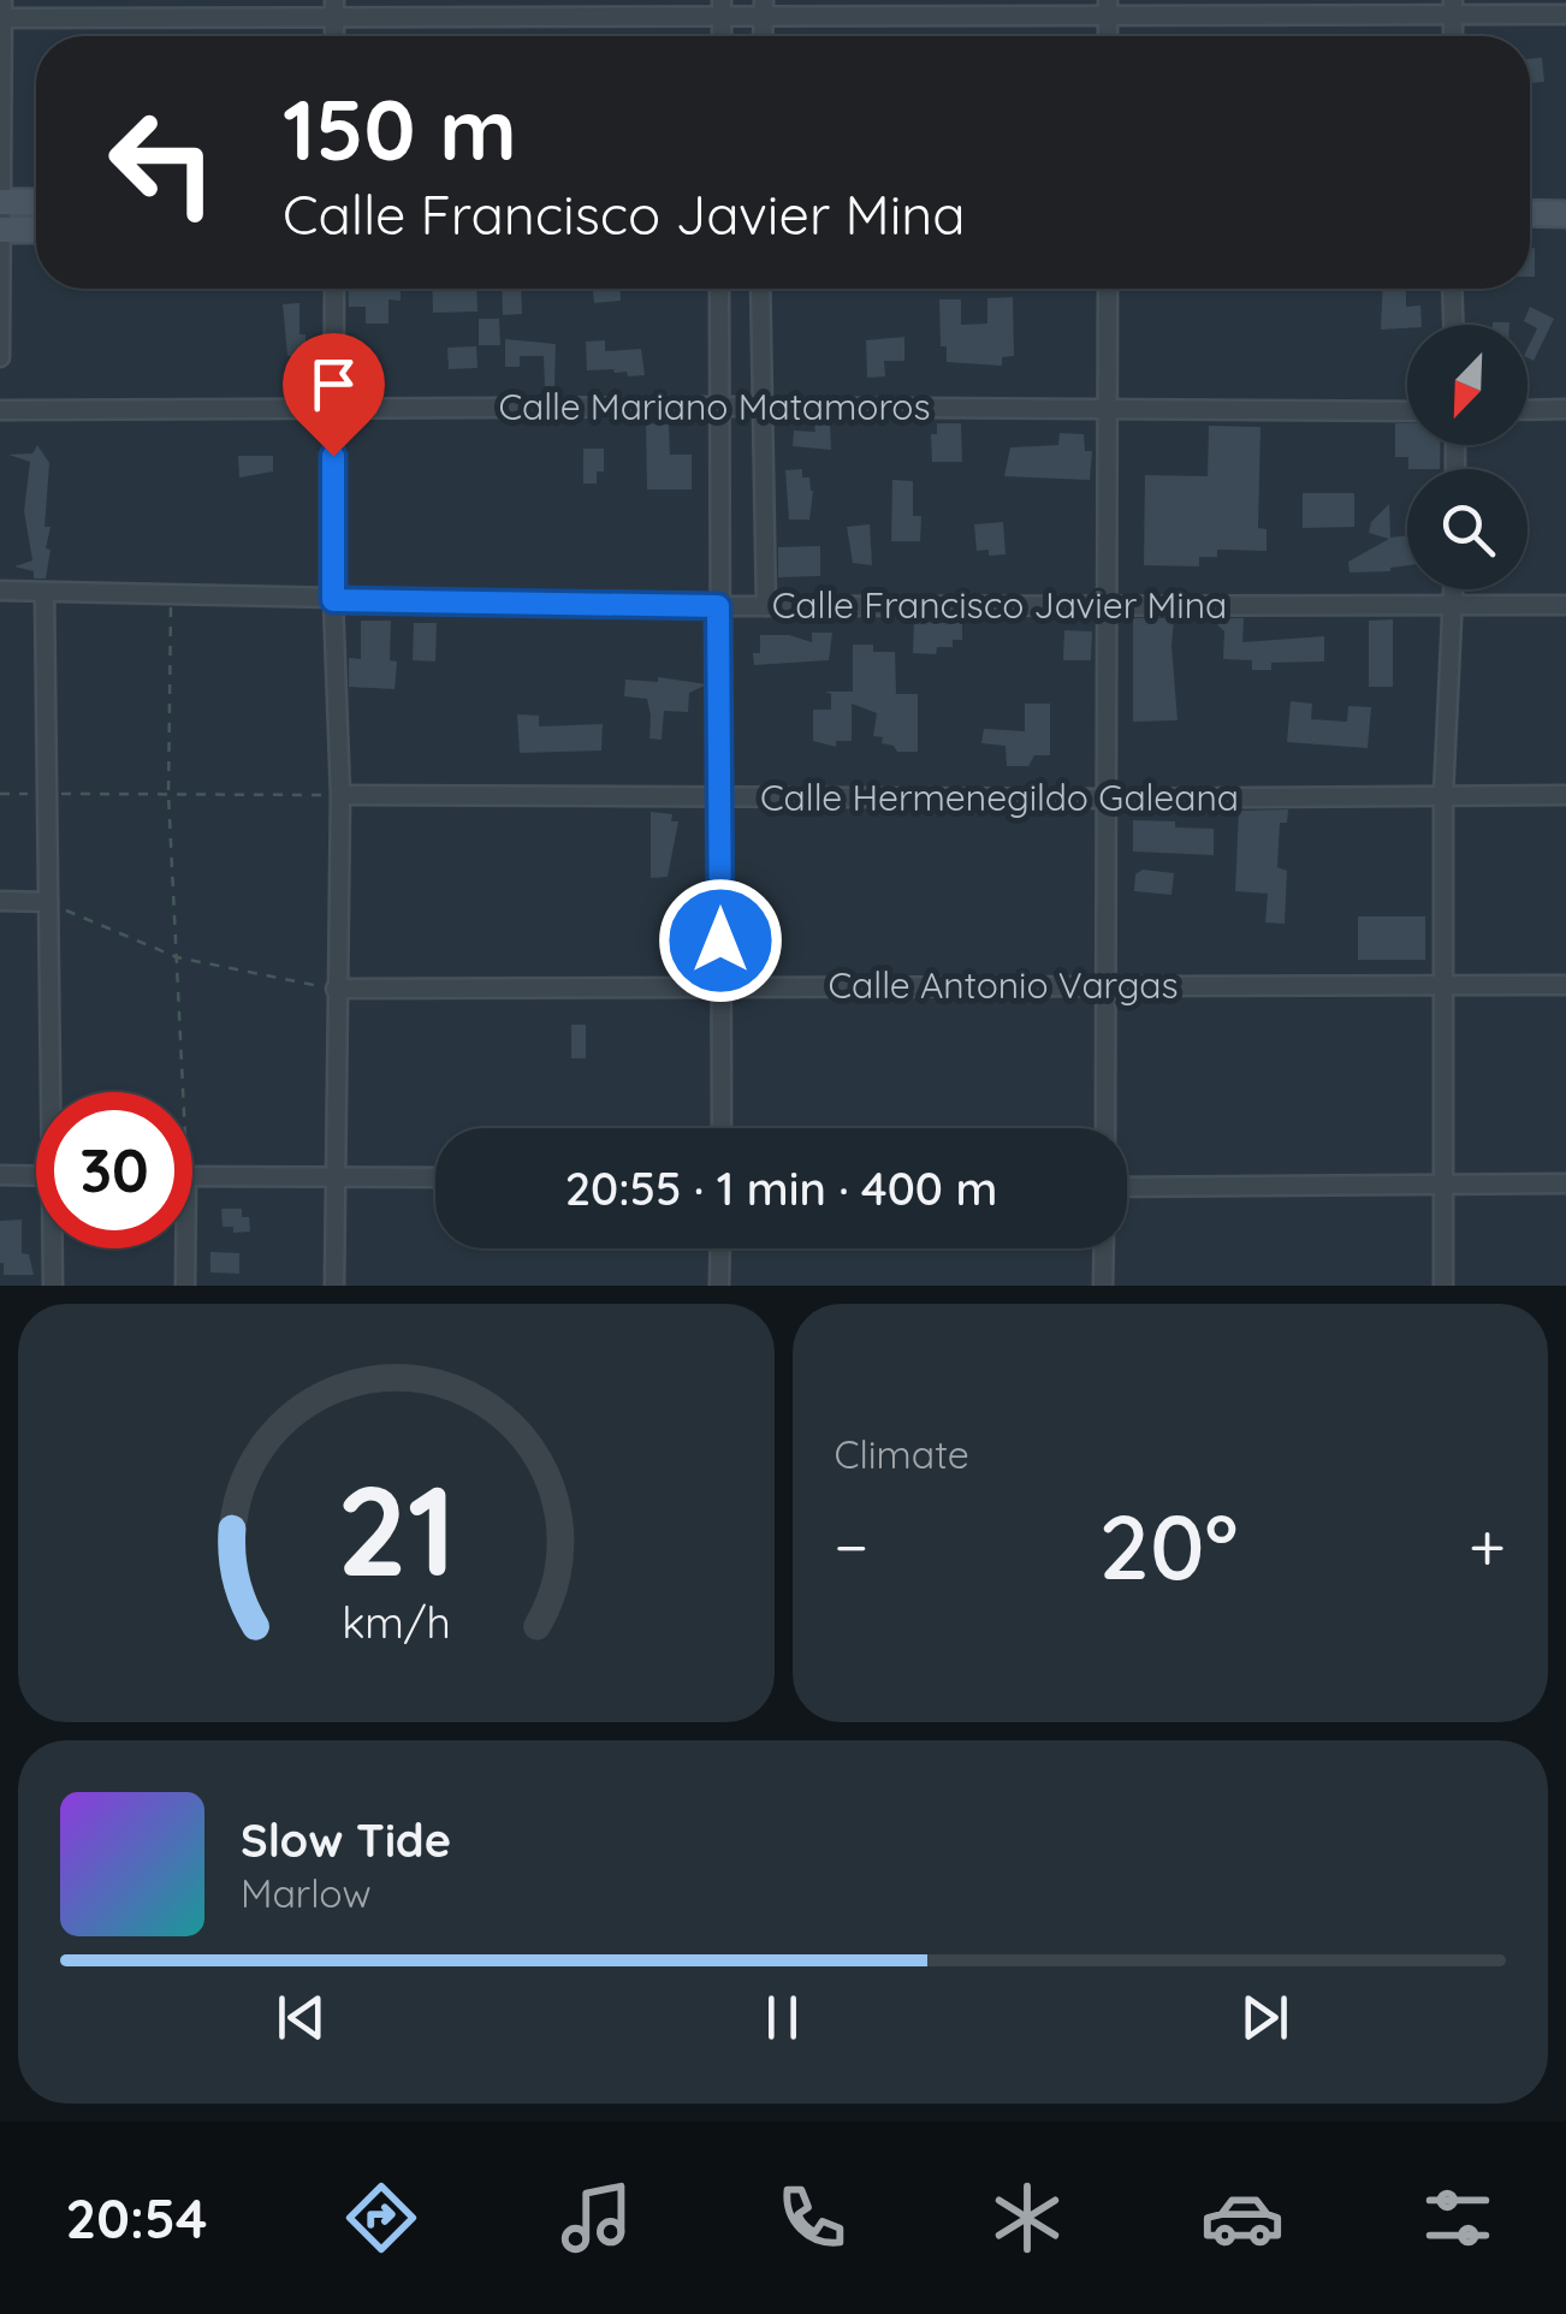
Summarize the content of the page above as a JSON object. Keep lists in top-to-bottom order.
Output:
{
  "streets": {
    "street": [
      "Calle Mariano Matamoros",
      "Calle Francisco Javier Mina",
      "Calle Hermenegildo Galeana",
      "Calle Antonio Vargas"
    ]
  },
  "north": "bottom left",
  "page": {
    "turn": ["150 m", "Calle Francisco Javier Mina"],
    "limit": "30",
    "trip": "20:55 · 1 min · 400 m",
    "tile": "Climate",
    "heat": ["−", "20°", "+"],
    "song": ["Slow Tide", "Marlow"],
    "tabs": "20:54",
    "gauge": ["21", "km/h"]
  }
}
